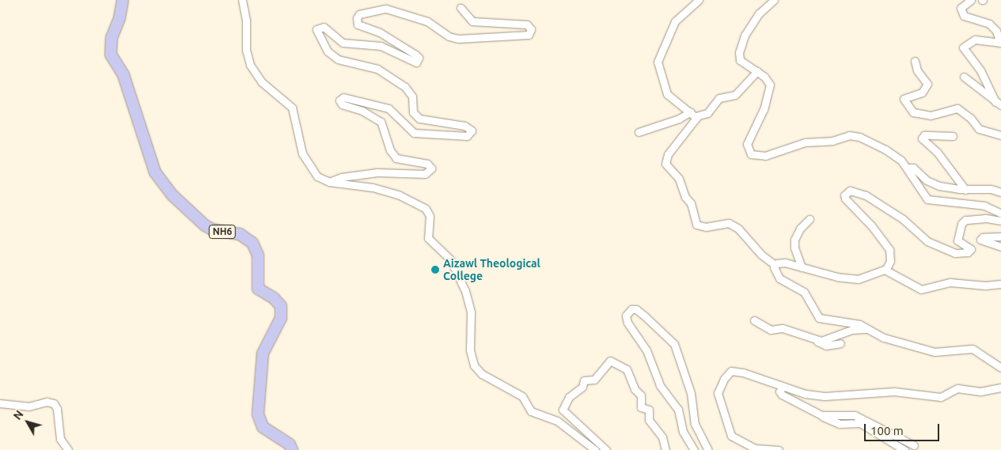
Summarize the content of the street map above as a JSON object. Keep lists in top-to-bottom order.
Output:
{
  "streets": {
    "highway": ["NH6"]
  },
  "places": ["Aizawl Theological College"],
  "scale_bar": "100 m",
  "north": "top left"
}
